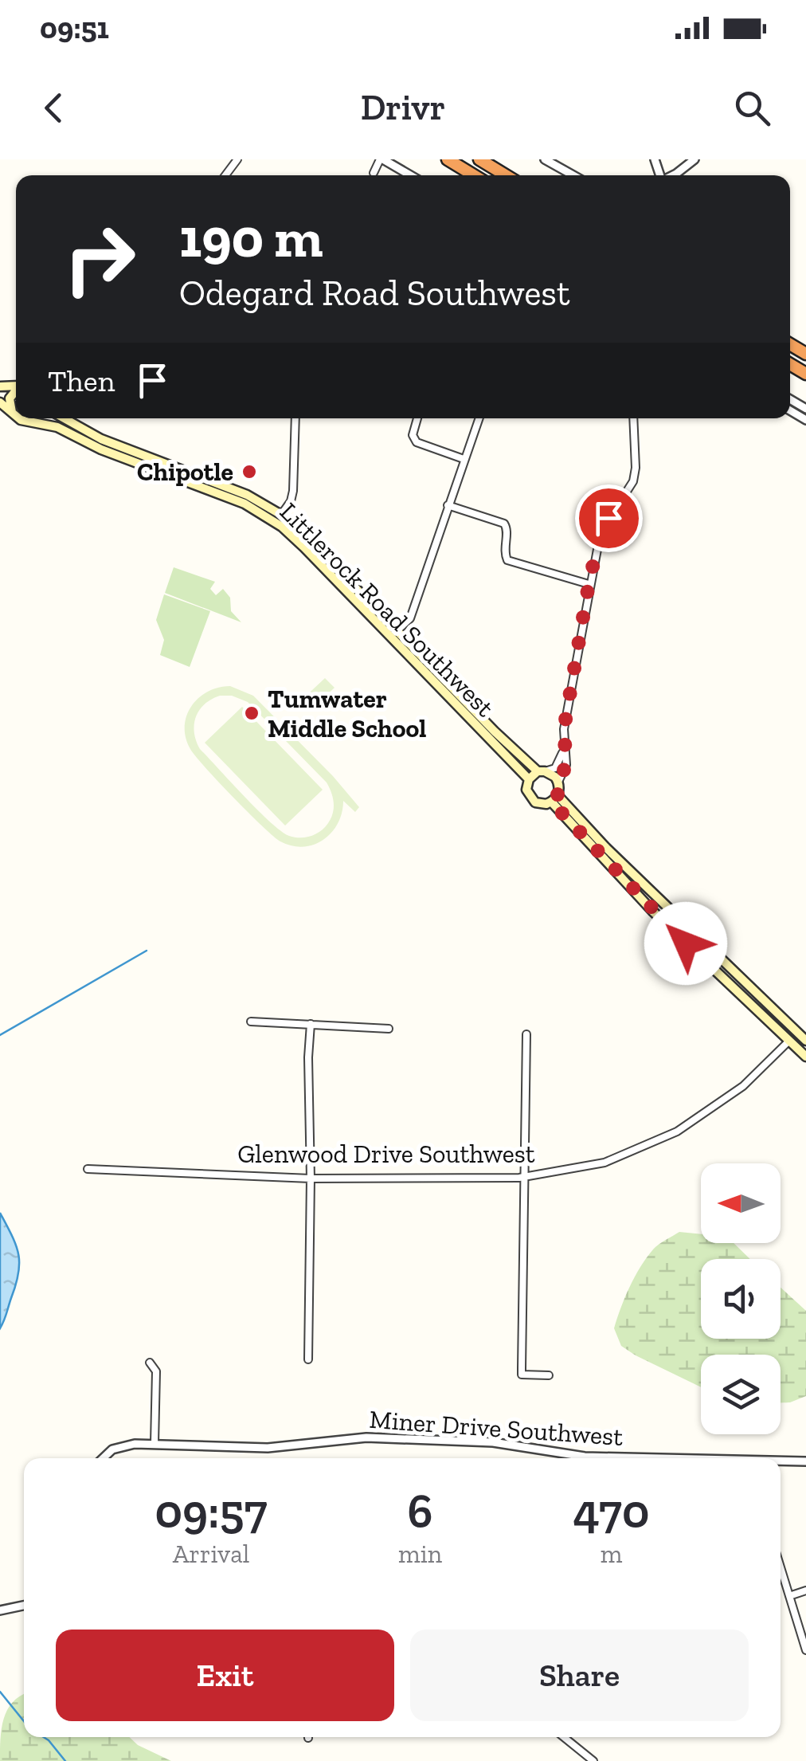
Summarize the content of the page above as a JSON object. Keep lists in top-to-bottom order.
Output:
{
  "streets": {
    "main road": ["Littlerock Road Southwest"],
    "street": ["Glenwood Drive Southwest", "Miner Drive Southwest"]
  },
  "crossings": [
    ["Littlerock Road Southwest", "Glenwood Drive Southwest"]
  ],
  "places": ["Chipotle", "Tumwater Middle School"],
  "north": "left",
  "page": {
    "status": "09:51",
    "header": "Drivr",
    "turn": ["190 m", "Odegard Road Southwest"],
    "then": "Then",
    "eta": [
      "09:57",
      "Arrival",
      "6",
      "min",
      "470",
      "m"
    ],
    "buttons": ["Exit", "Share"]
  }
}
